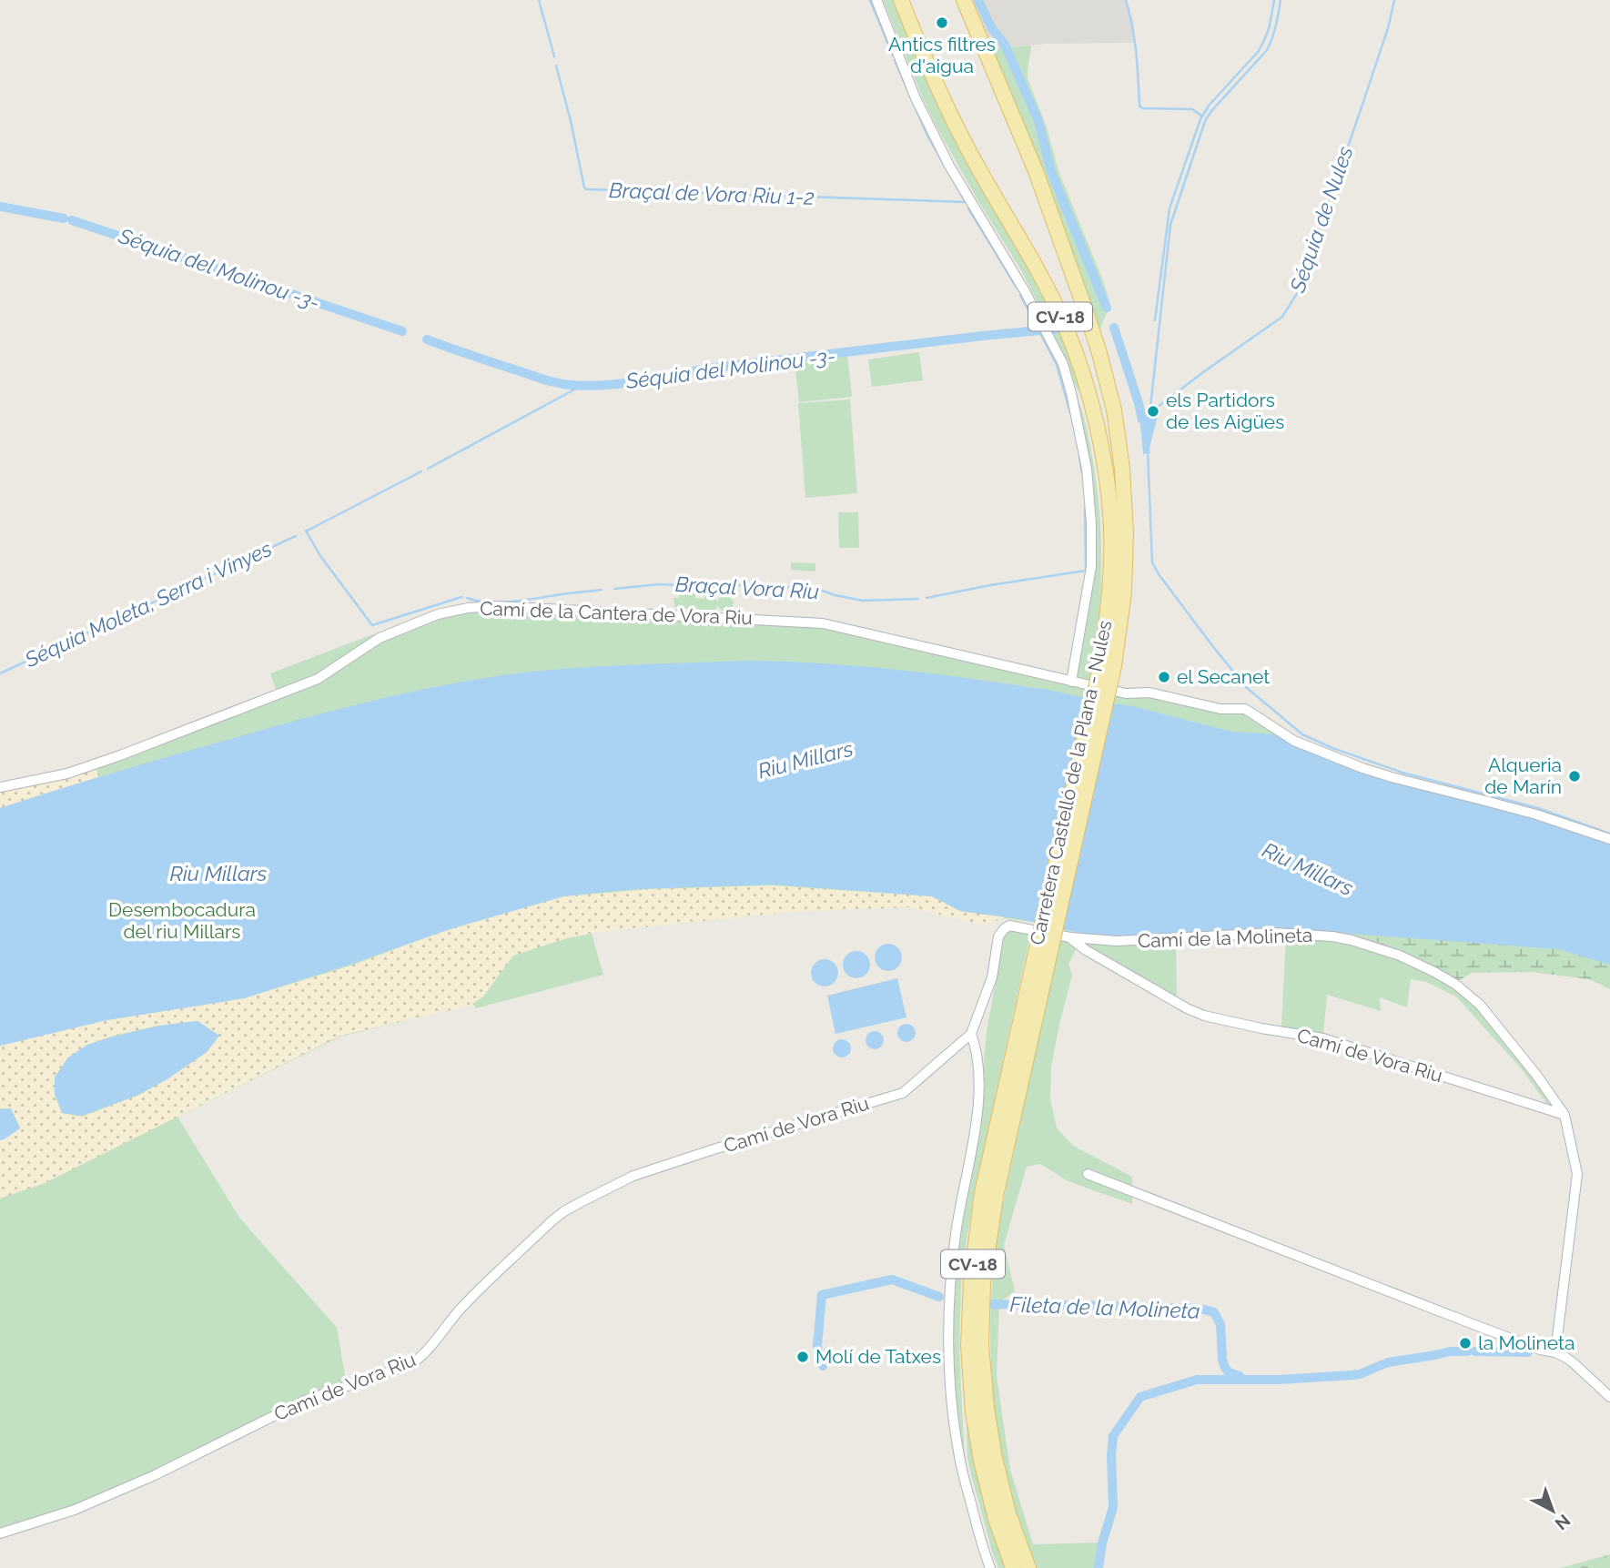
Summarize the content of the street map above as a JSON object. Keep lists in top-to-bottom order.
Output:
{
  "streets": {
    "main road": ["CV-18", "Carretera Castelló de la Plana - Nules"],
    "street": ["Camí de la Cantera de Vora Riu", "Camí de la Molineta", "Camí de Vora Riu"]
  },
  "crossings": [
    ["CV-18", "Carretera Castelló de la Plana - Nules"],
    ["Camí de la Molineta", "Camí de Vora Riu"]
  ],
  "water": [
    "Braçal de Vora Riu 1-2",
    "Séquia de Nules",
    "Séquia del Molinou -3-",
    "Braçal Vora Riu",
    "Séquia Moleta, Serra i Vinyes",
    "Riu Millars",
    "Fileta de la Molineta"
  ],
  "parks": ["Desembocadura del riu Millars"],
  "places": [
    "Antics filtres d'aigua",
    "els Partidors de les Aigües",
    "el Secanet",
    "Alqueria de Marín",
    "la Molineta",
    "Molí de Tatxes"
  ],
  "north": "bottom right"
}
